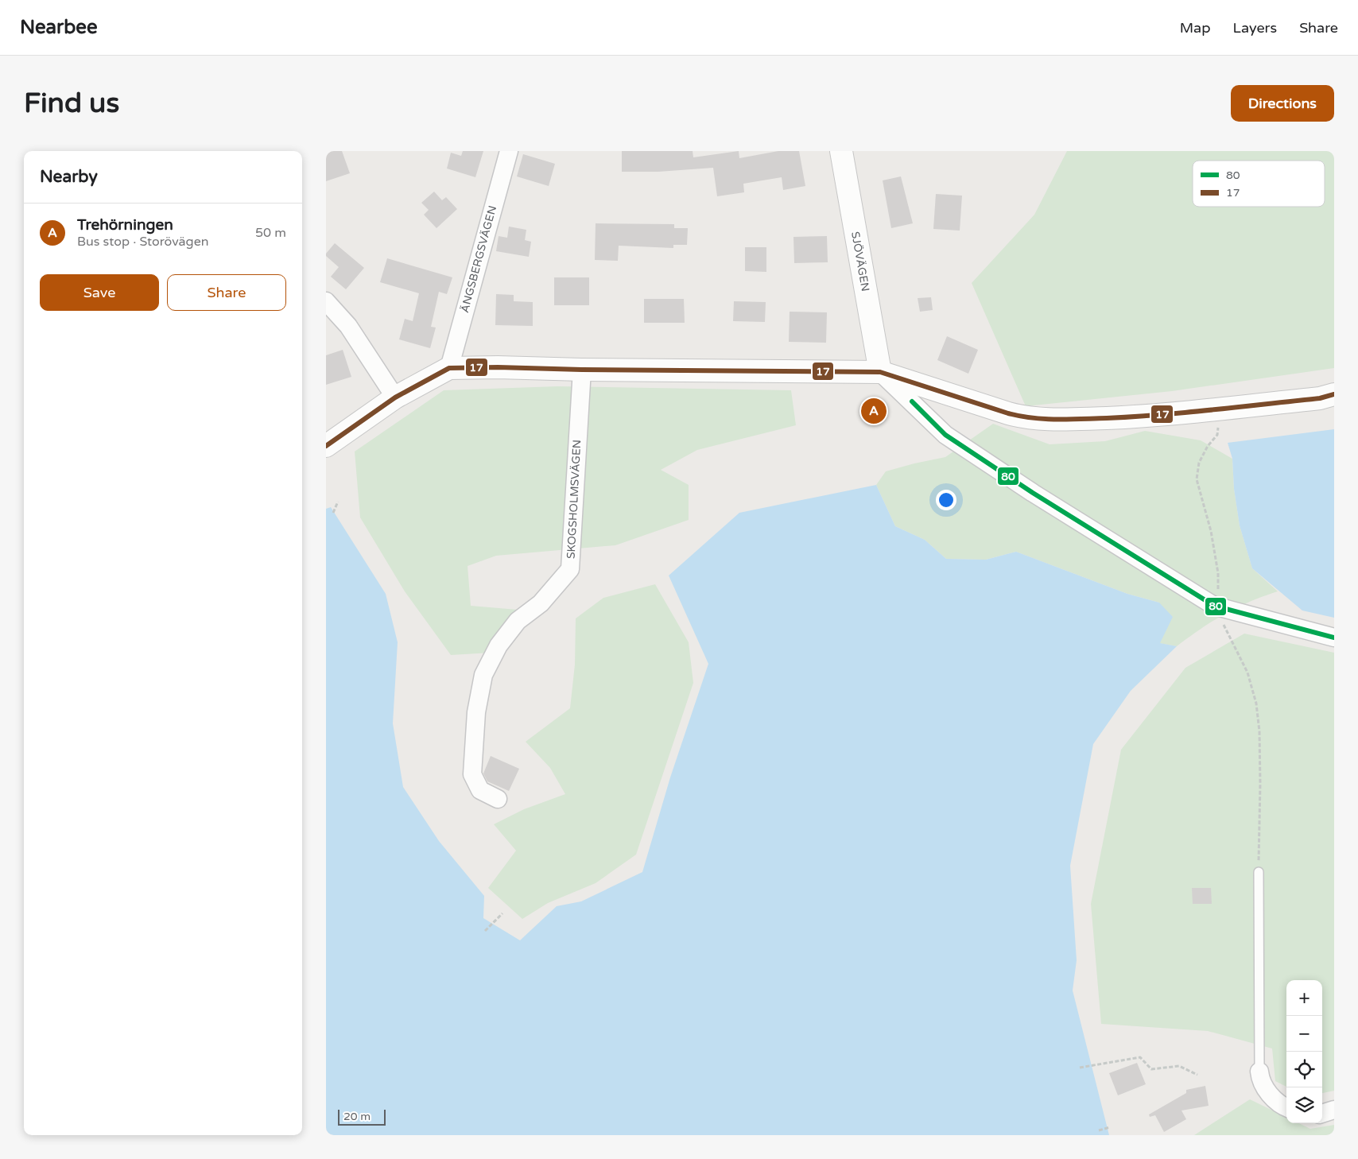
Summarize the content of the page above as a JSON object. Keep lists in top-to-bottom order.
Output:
{
  "streets": {
    "street": ["ÄNGSBERGSVÄGEN", "SJÖVÄGEN", "SKOGSHOLMSVÄGEN"]
  },
  "lines": ["transit line 17", "transit line 80"],
  "legend": ["80", "17"],
  "scale_bar": "20 m",
  "page": {
    "header": "Nearbee",
    "nav": ["Map", "Layers", "Share"],
    "buttons": [
      "Directions",
      ["Save", "Share"]
    ],
    "title": "Find us",
    "heading": "Nearby",
    "list": [
      {
        "mark": "A",
        "name": "Trehörningen",
        "note": "Bus stop · Storövägen",
        "value": "50 m"
      }
    ],
    "pins": "A",
    "map_buttons": ["+", "−"],
    "scale": "20 m"
  }
}
